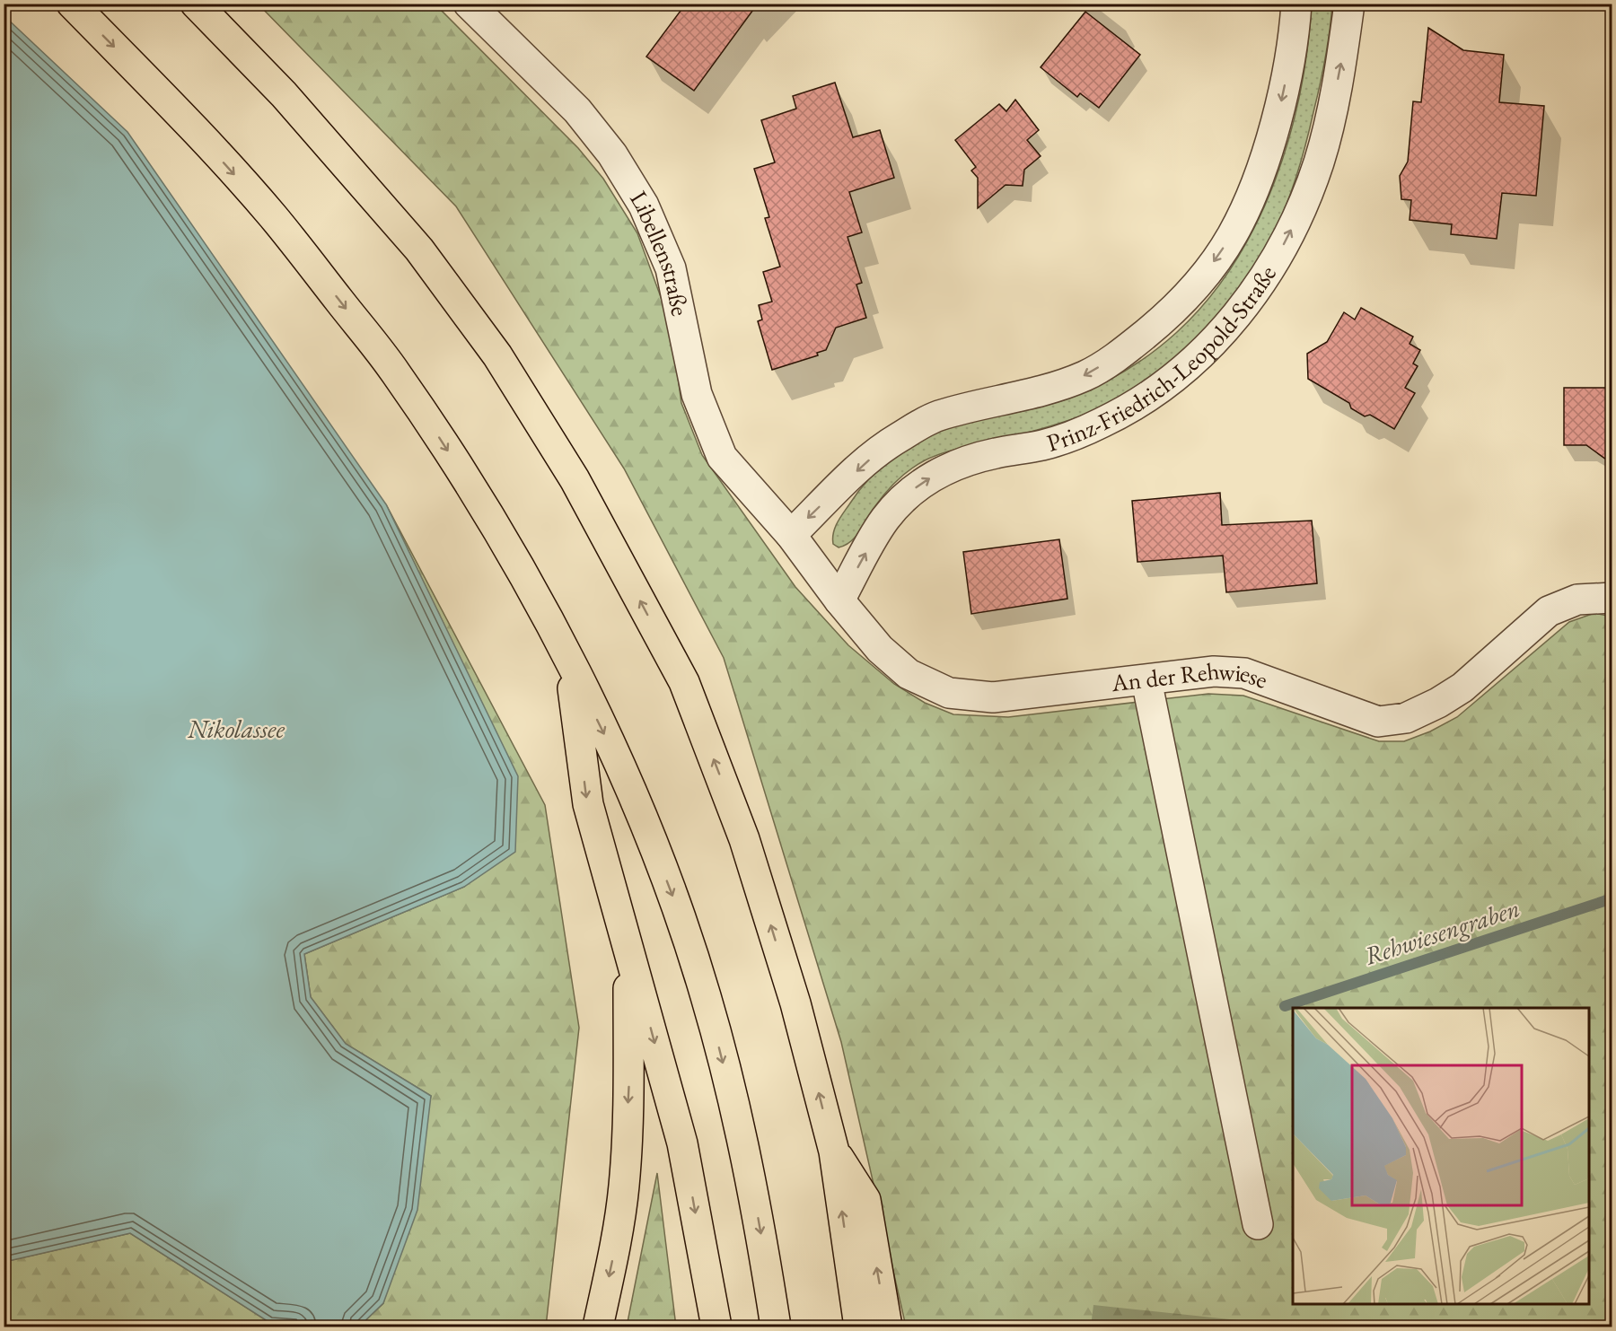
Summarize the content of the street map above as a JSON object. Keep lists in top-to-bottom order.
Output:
{
  "streets": {
    "street": ["Libellenstraße", "Prinz-Friedrich-Leopold-Straße", "An der Rehwiese"]
  },
  "crossings": [
    ["Libellenstraße", "Prinz-Friedrich-Leopold-Straße"],
    ["Libellenstraße", "An der Rehwiese"],
    ["Prinz-Friedrich-Leopold-Straße", "An der Rehwiese"]
  ],
  "water": ["Nikolassee", "Rehwiesengraben"]
}
